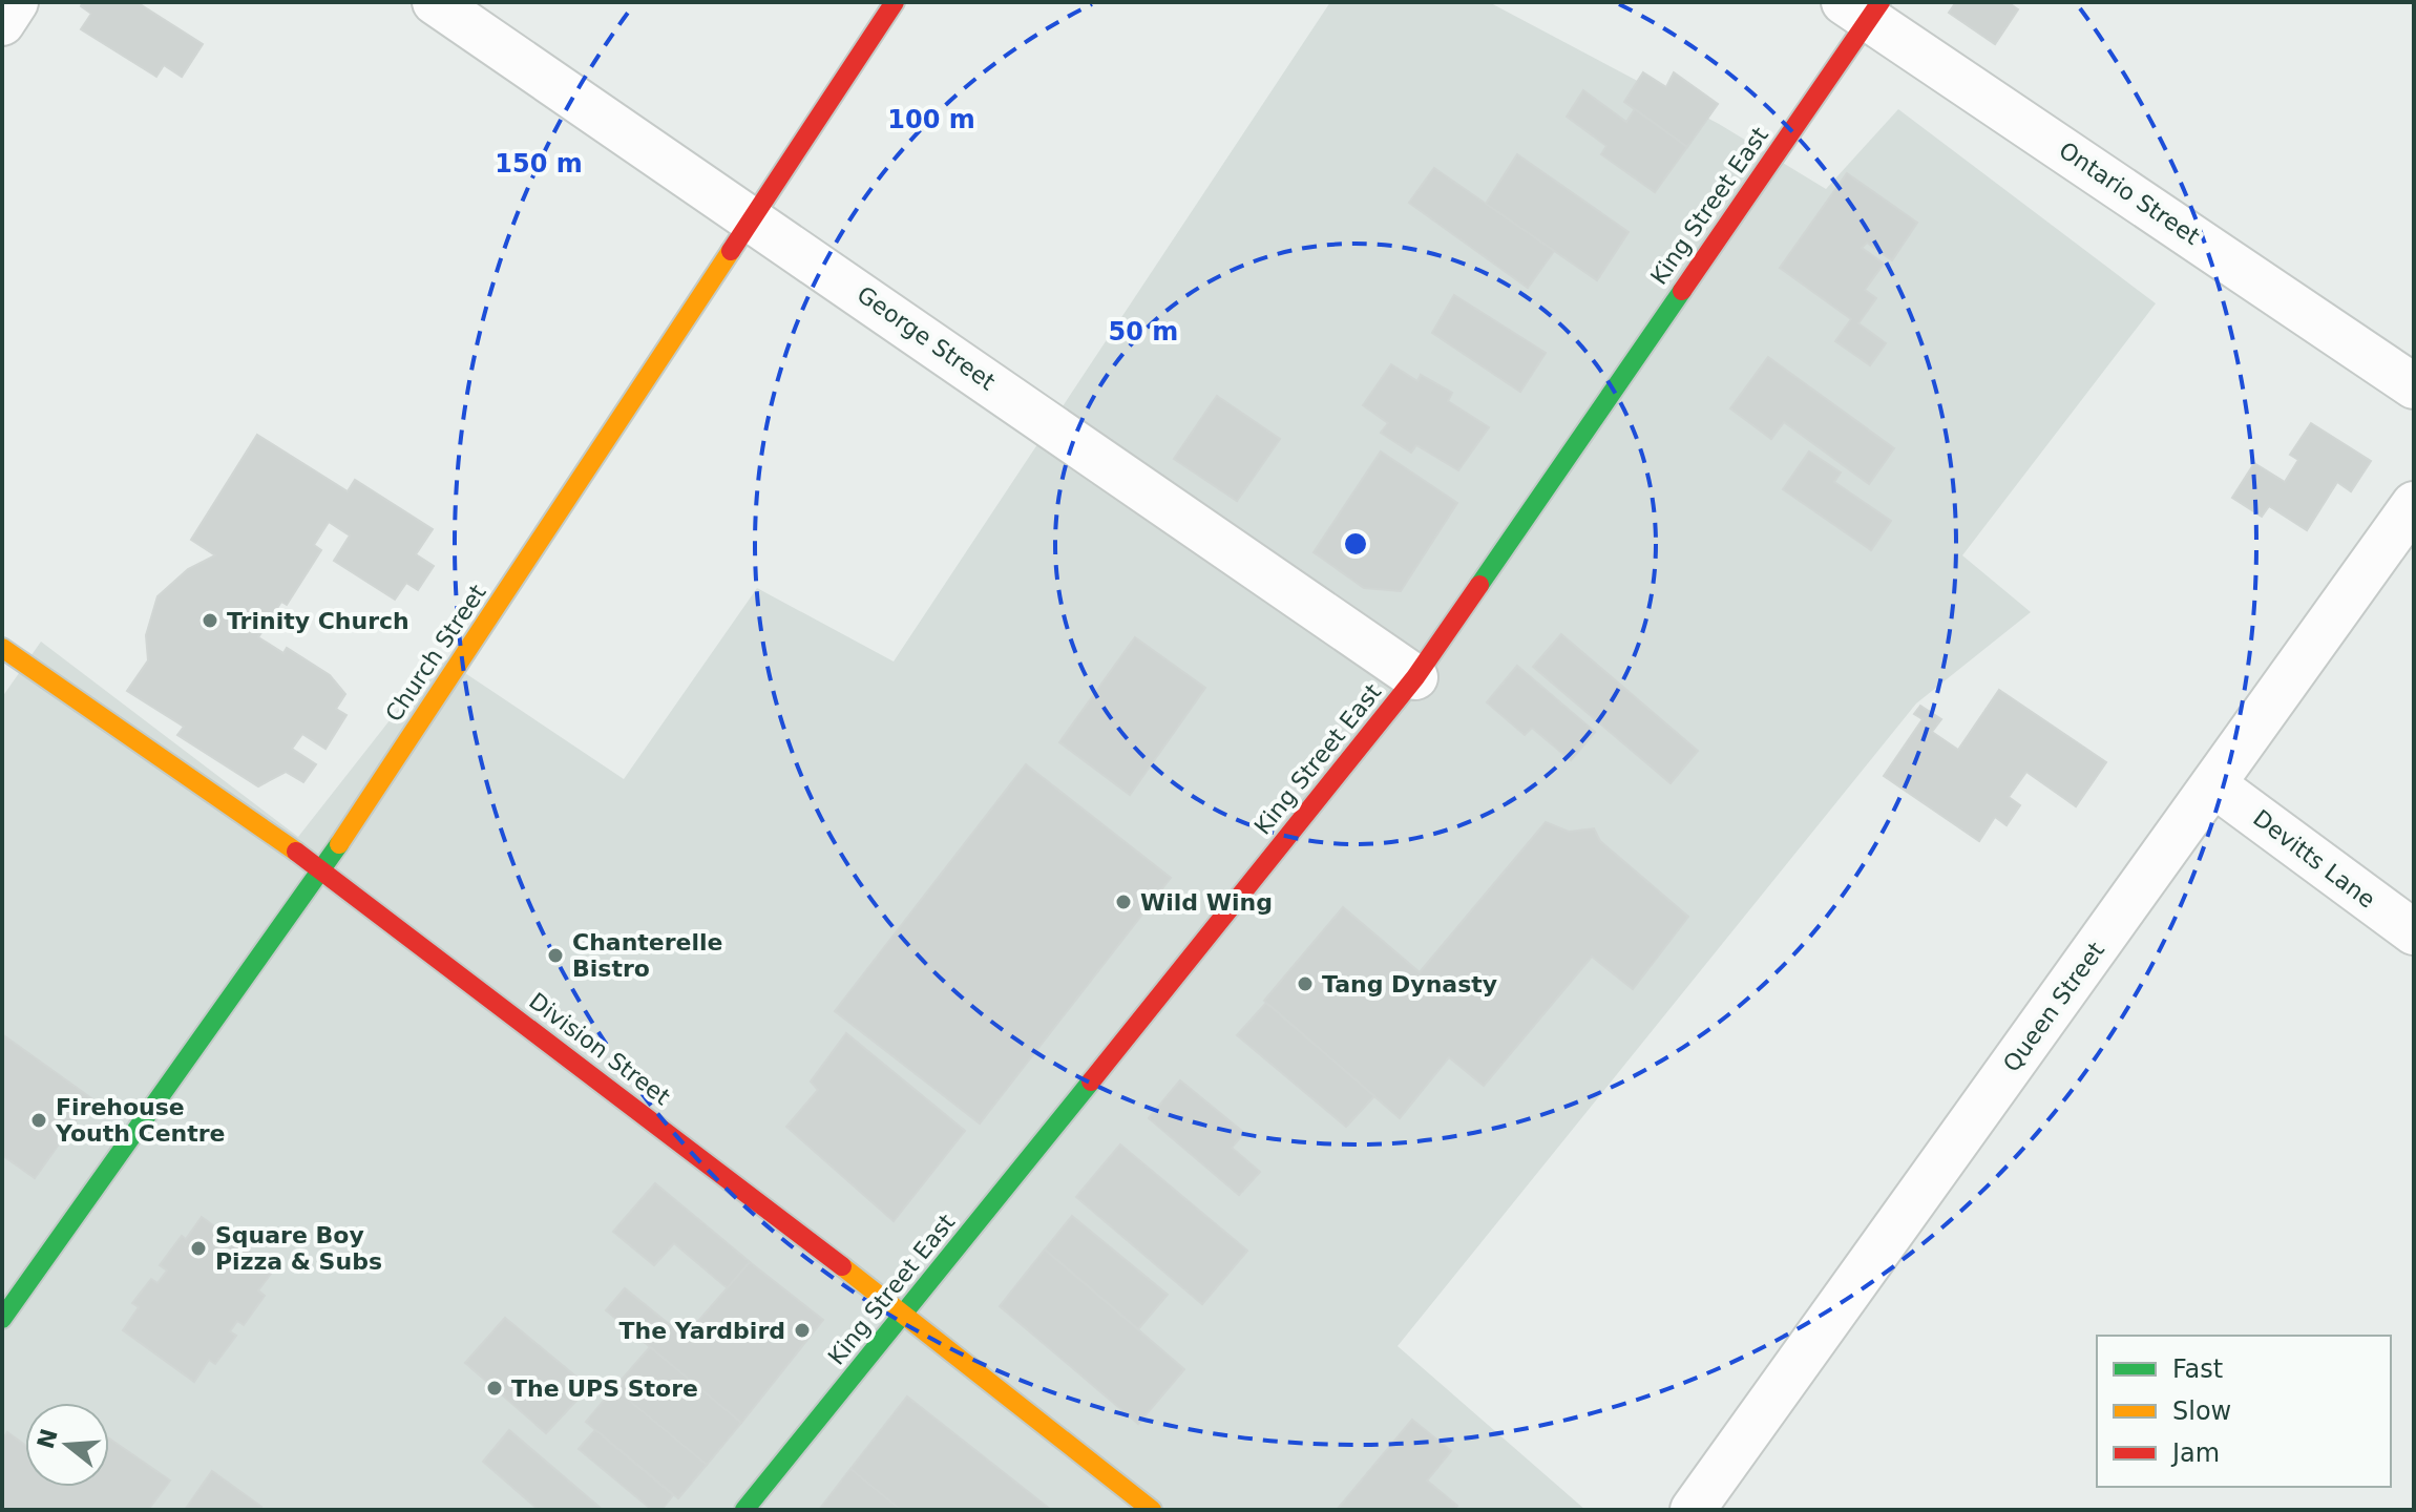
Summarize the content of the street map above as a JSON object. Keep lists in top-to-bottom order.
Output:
{
  "streets": {
    "street": [
      "Ontario Street",
      "King Street East",
      "George Street",
      "Church Street",
      "Devitts Lane",
      "Queen Street",
      "Division Street"
    ]
  },
  "crossings": [
    ["Ontario Street", "King Street East"],
    ["King Street East", "George Street"],
    ["King Street East", "Division Street"],
    ["George Street", "Church Street"],
    ["Church Street", "Division Street"],
    ["Devitts Lane", "Queen Street"]
  ],
  "places": [
    "Trinity Church",
    "Wild Wing",
    "Chanterelle Bistro",
    "Tang Dynasty",
    "Firehouse Youth Centre",
    "Square Boy Pizza & Subs",
    "The Yardbird",
    "The UPS Store"
  ],
  "legend": ["Fast", "Slow", "Jam"],
  "north": "left",
  "rings": ["100 m", "150 m", "50 m"]
}
